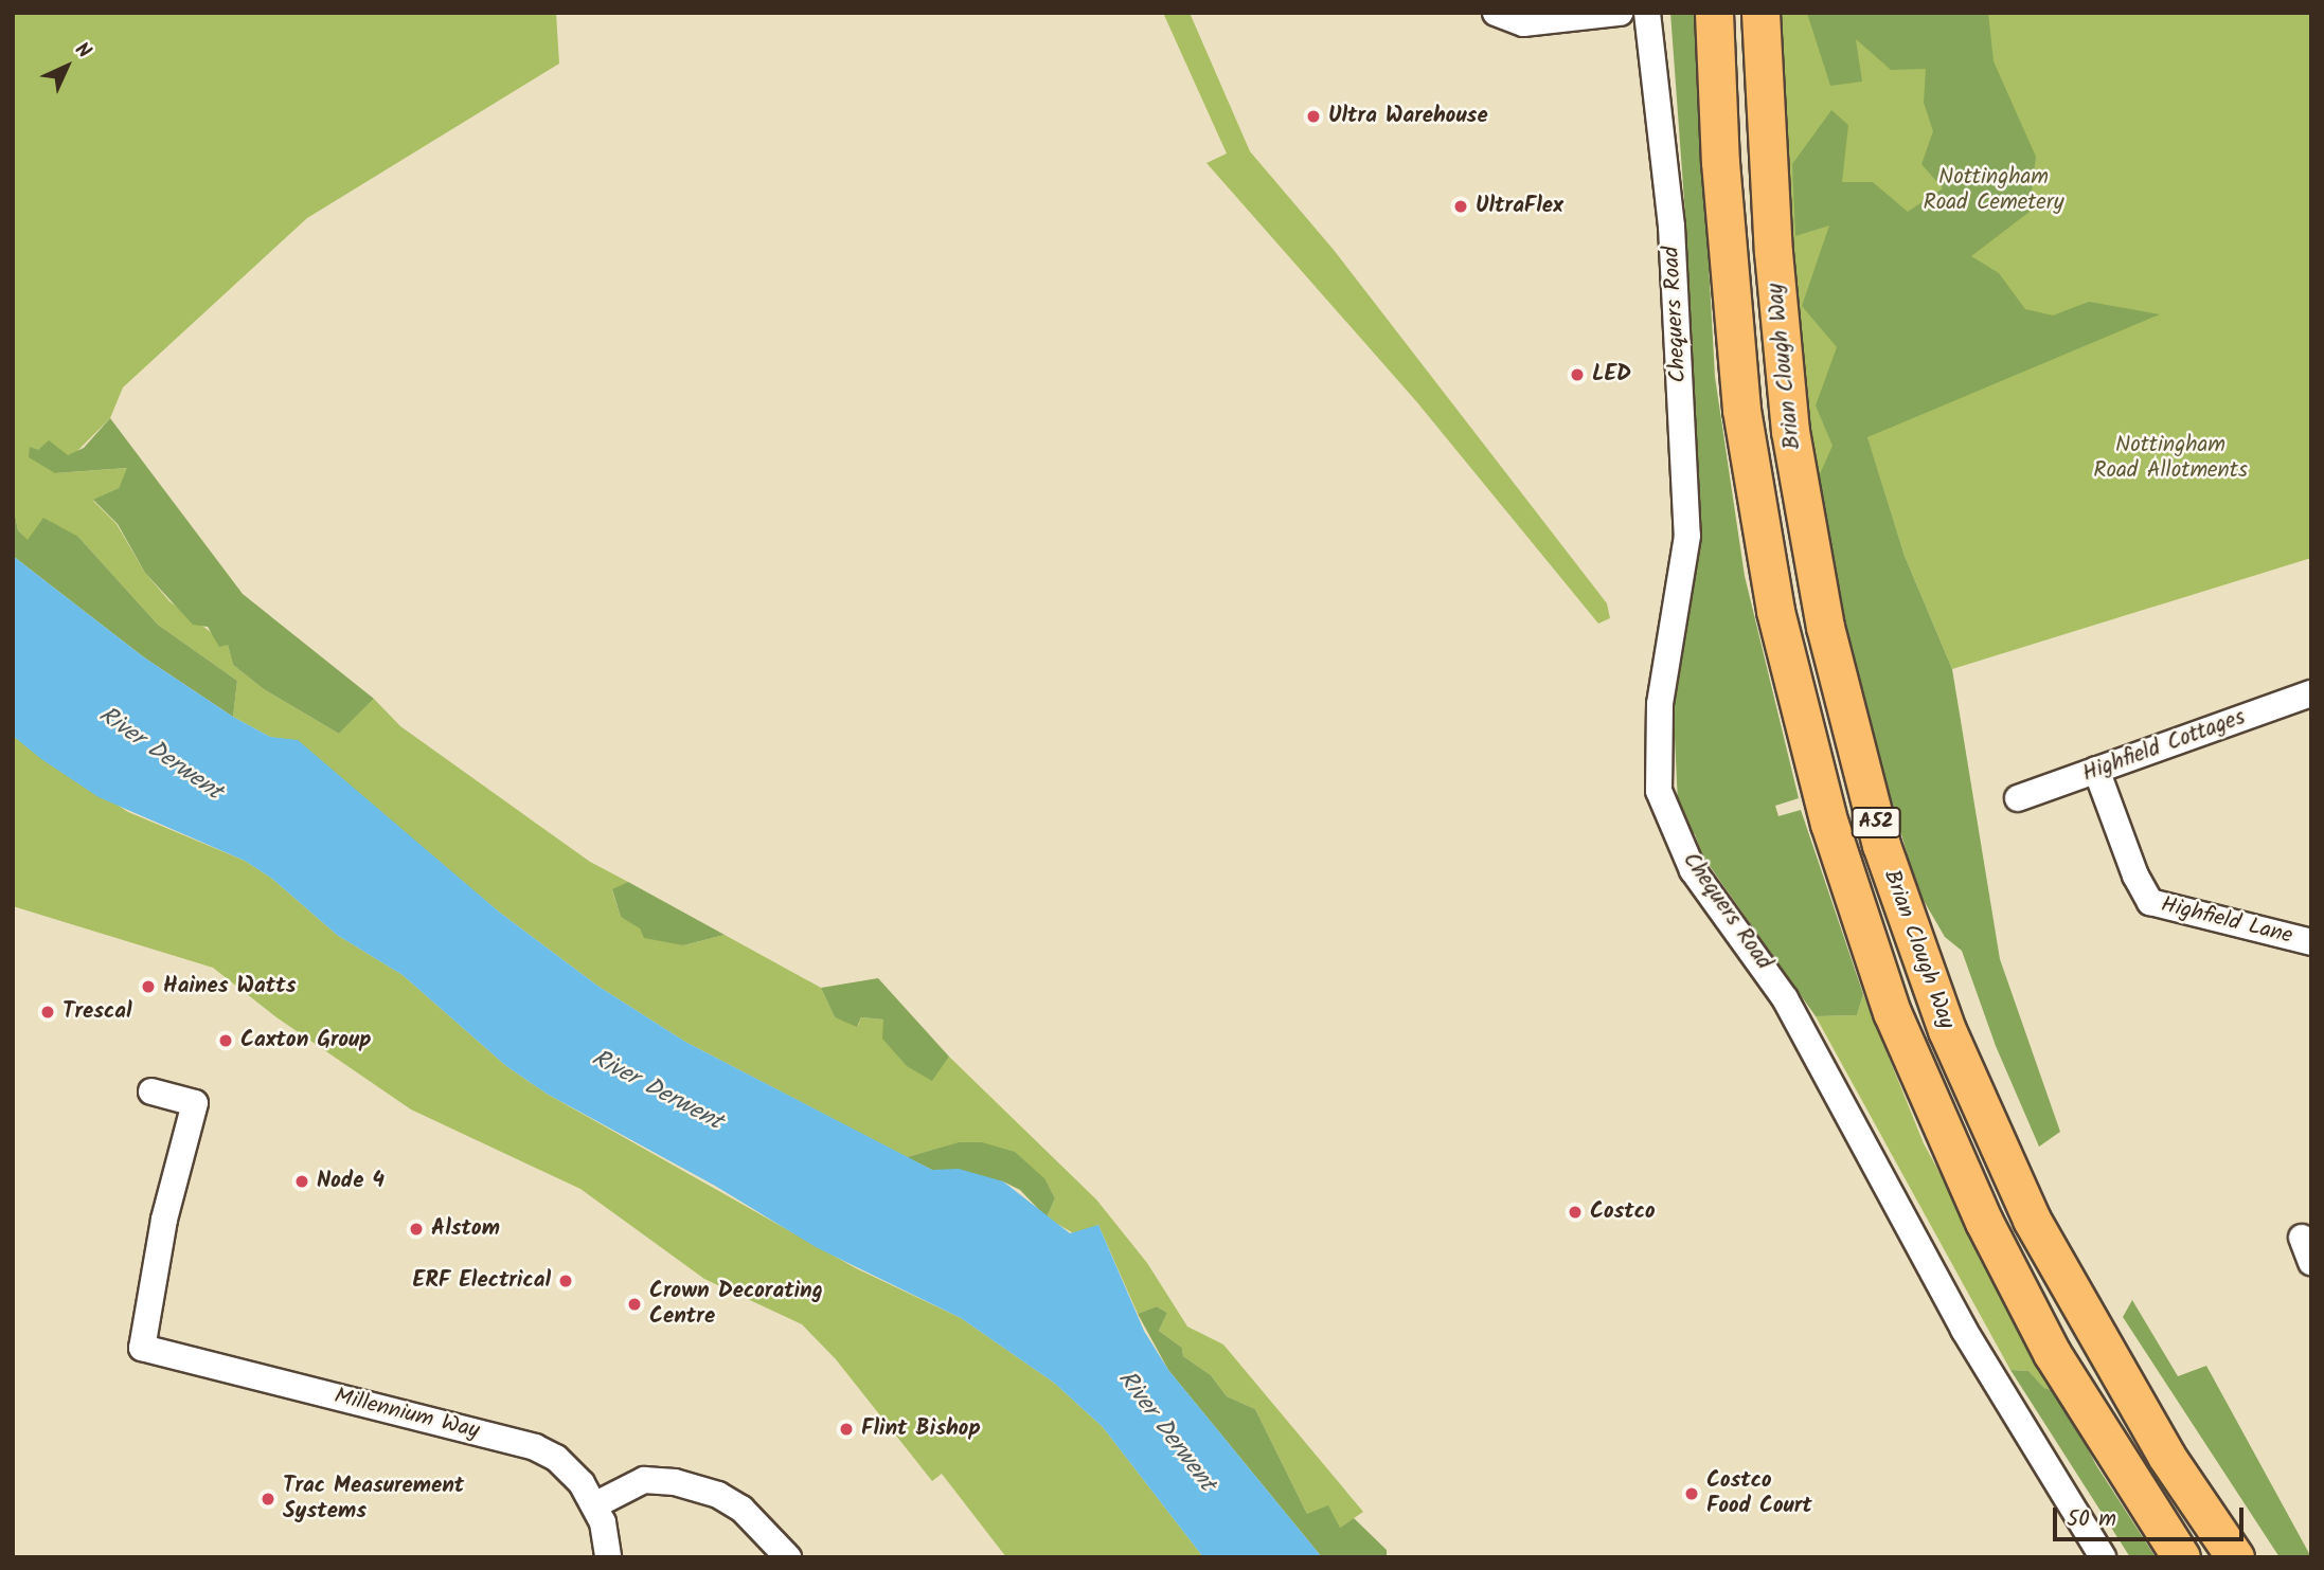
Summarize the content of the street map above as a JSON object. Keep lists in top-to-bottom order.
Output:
{
  "streets": {
    "highway": ["Brian Clough Way", "A52"],
    "street": [
      "Chequers Road",
      "Highfield Cottages",
      "Highfield Lane",
      "Millennium Way"
    ]
  },
  "crossings": [
    ["Highfield Cottages", "Highfield Lane"]
  ],
  "water": ["River Derwent"],
  "parks": ["Nottingham Road Cemetery", "Nottingham Road Allotments"],
  "places": [
    "Ultra Warehouse",
    "UltraFlex",
    "LED",
    "Haines Watts",
    "Trescal",
    "Caxton Group",
    "Node 4",
    "Costco",
    "Alstom",
    "ERF Electrical",
    "Crown Decorating Centre",
    "Flint Bishop",
    "Costco Food Court",
    "Trac Measurement Systems"
  ],
  "scale_bar": "50 m",
  "north": "top right"
}
